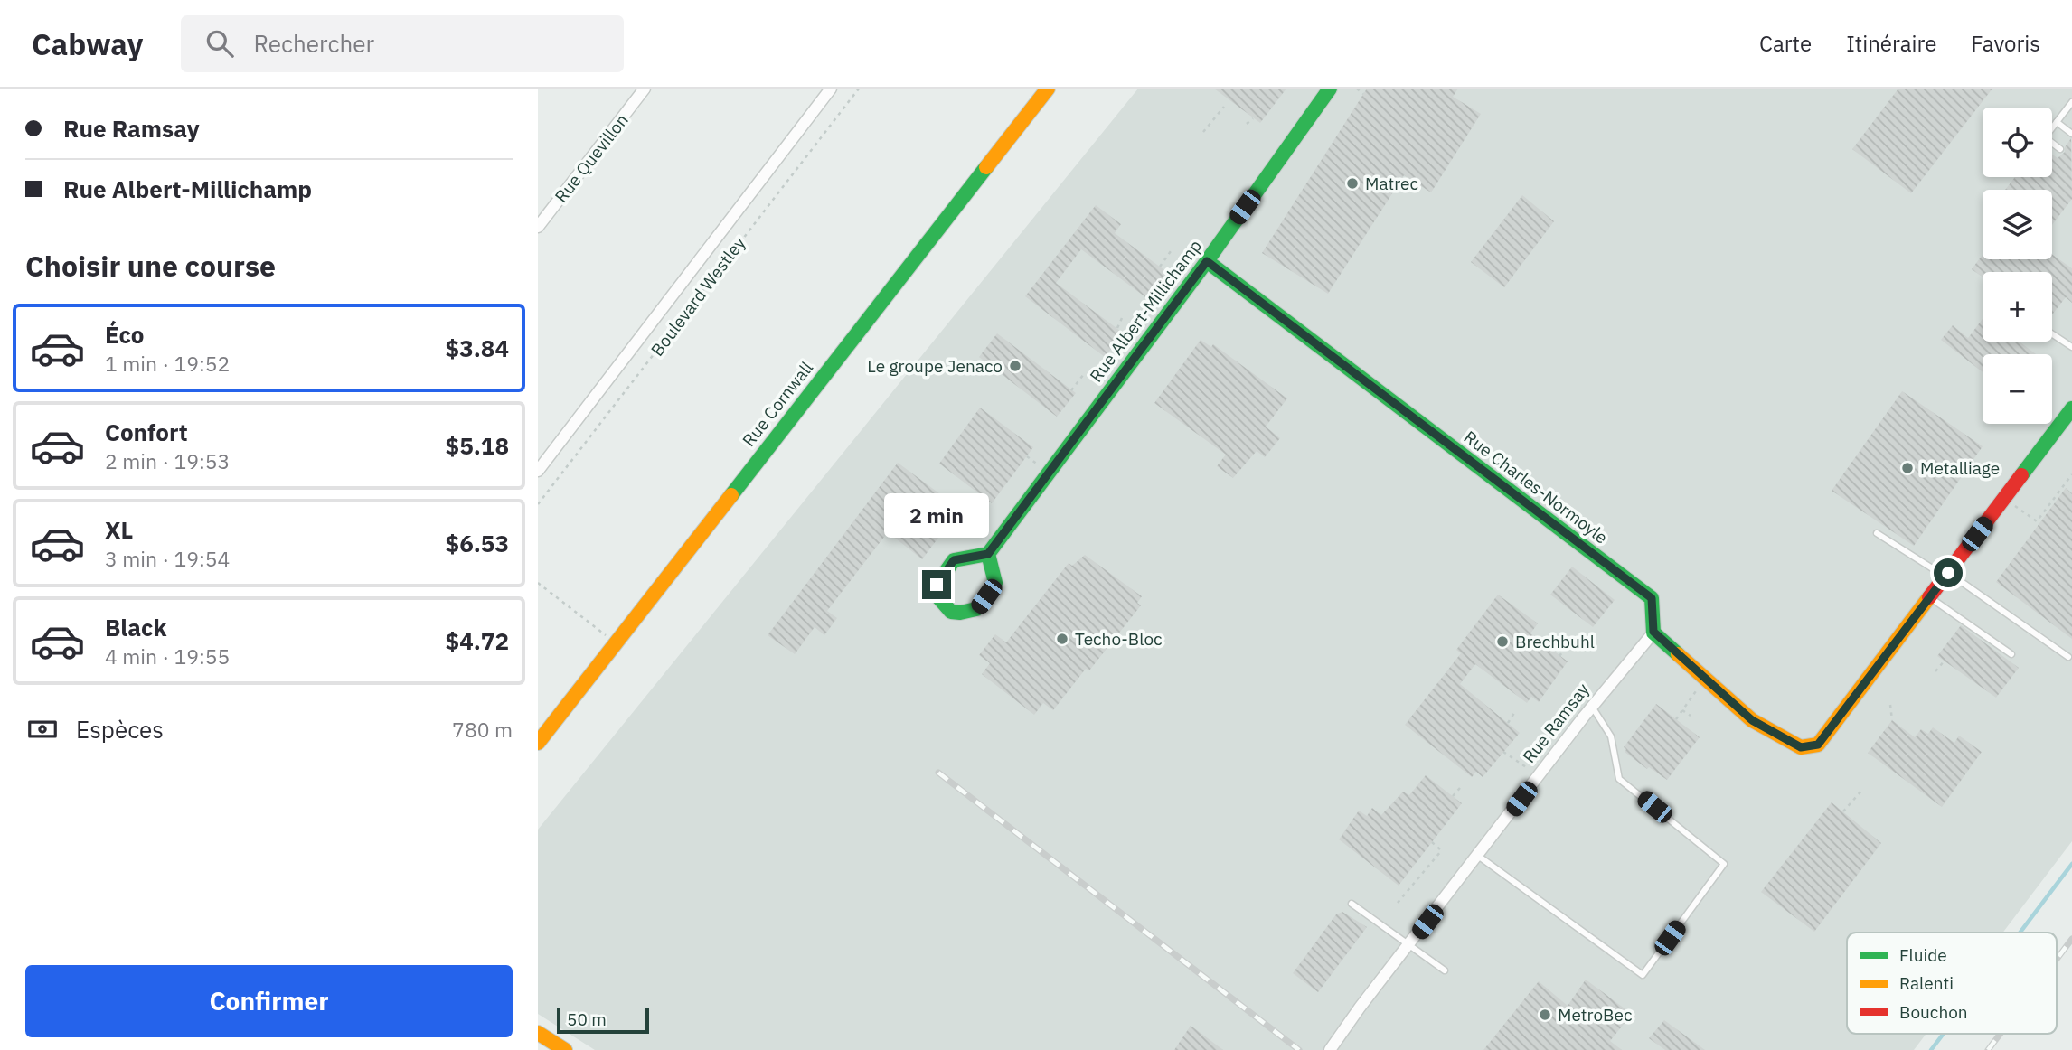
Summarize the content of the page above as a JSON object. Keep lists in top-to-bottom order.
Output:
{
  "streets": {
    "street": [
      "Rue Quevillon",
      "Boulevard Westley",
      "Rue Albert-Millichamp",
      "Rue Cornwall",
      "Rue Charles-Normoyle",
      "Rue Ramsay"
    ]
  },
  "crossings": [
    ["Rue Albert-Millichamp", "Rue Charles-Normoyle"],
    ["Rue Charles-Normoyle", "Rue Ramsay"]
  ],
  "places": [
    "Matrec",
    "Le groupe Jenaco",
    "Metalliage",
    "Techo-Bloc",
    "Brechbuhl",
    "MetroBec"
  ],
  "legend": ["Fluide", "Ralenti", "Bouchon"],
  "scale_bar": "50 m",
  "page": {
    "header": "Cabway",
    "search": "Rechercher",
    "nav": ["Carte", "Itinéraire", "Favoris"],
    "banner": ["Rue Ramsay", "Rue Albert-Millichamp"],
    "map_buttons": ["+", "−"],
    "heading": "Choisir une course",
    "list": [
      {
        "name": "Éco",
        "note": "1 min · 19:52",
        "value": "$3.84"
      },
      {
        "name": "Confort",
        "note": "2 min · 19:53",
        "value": "$5.18"
      },
      {
        "name": "XL",
        "note": "3 min · 19:54",
        "value": "$6.53"
      },
      {
        "name": "Black",
        "note": "4 min · 19:55",
        "value": "$4.72"
      }
    ],
    "bubble": "2 min",
    "pay": ["Espèces", "780 m"],
    "buttons": "Confirmer",
    "scale": "50 m"
  }
}
